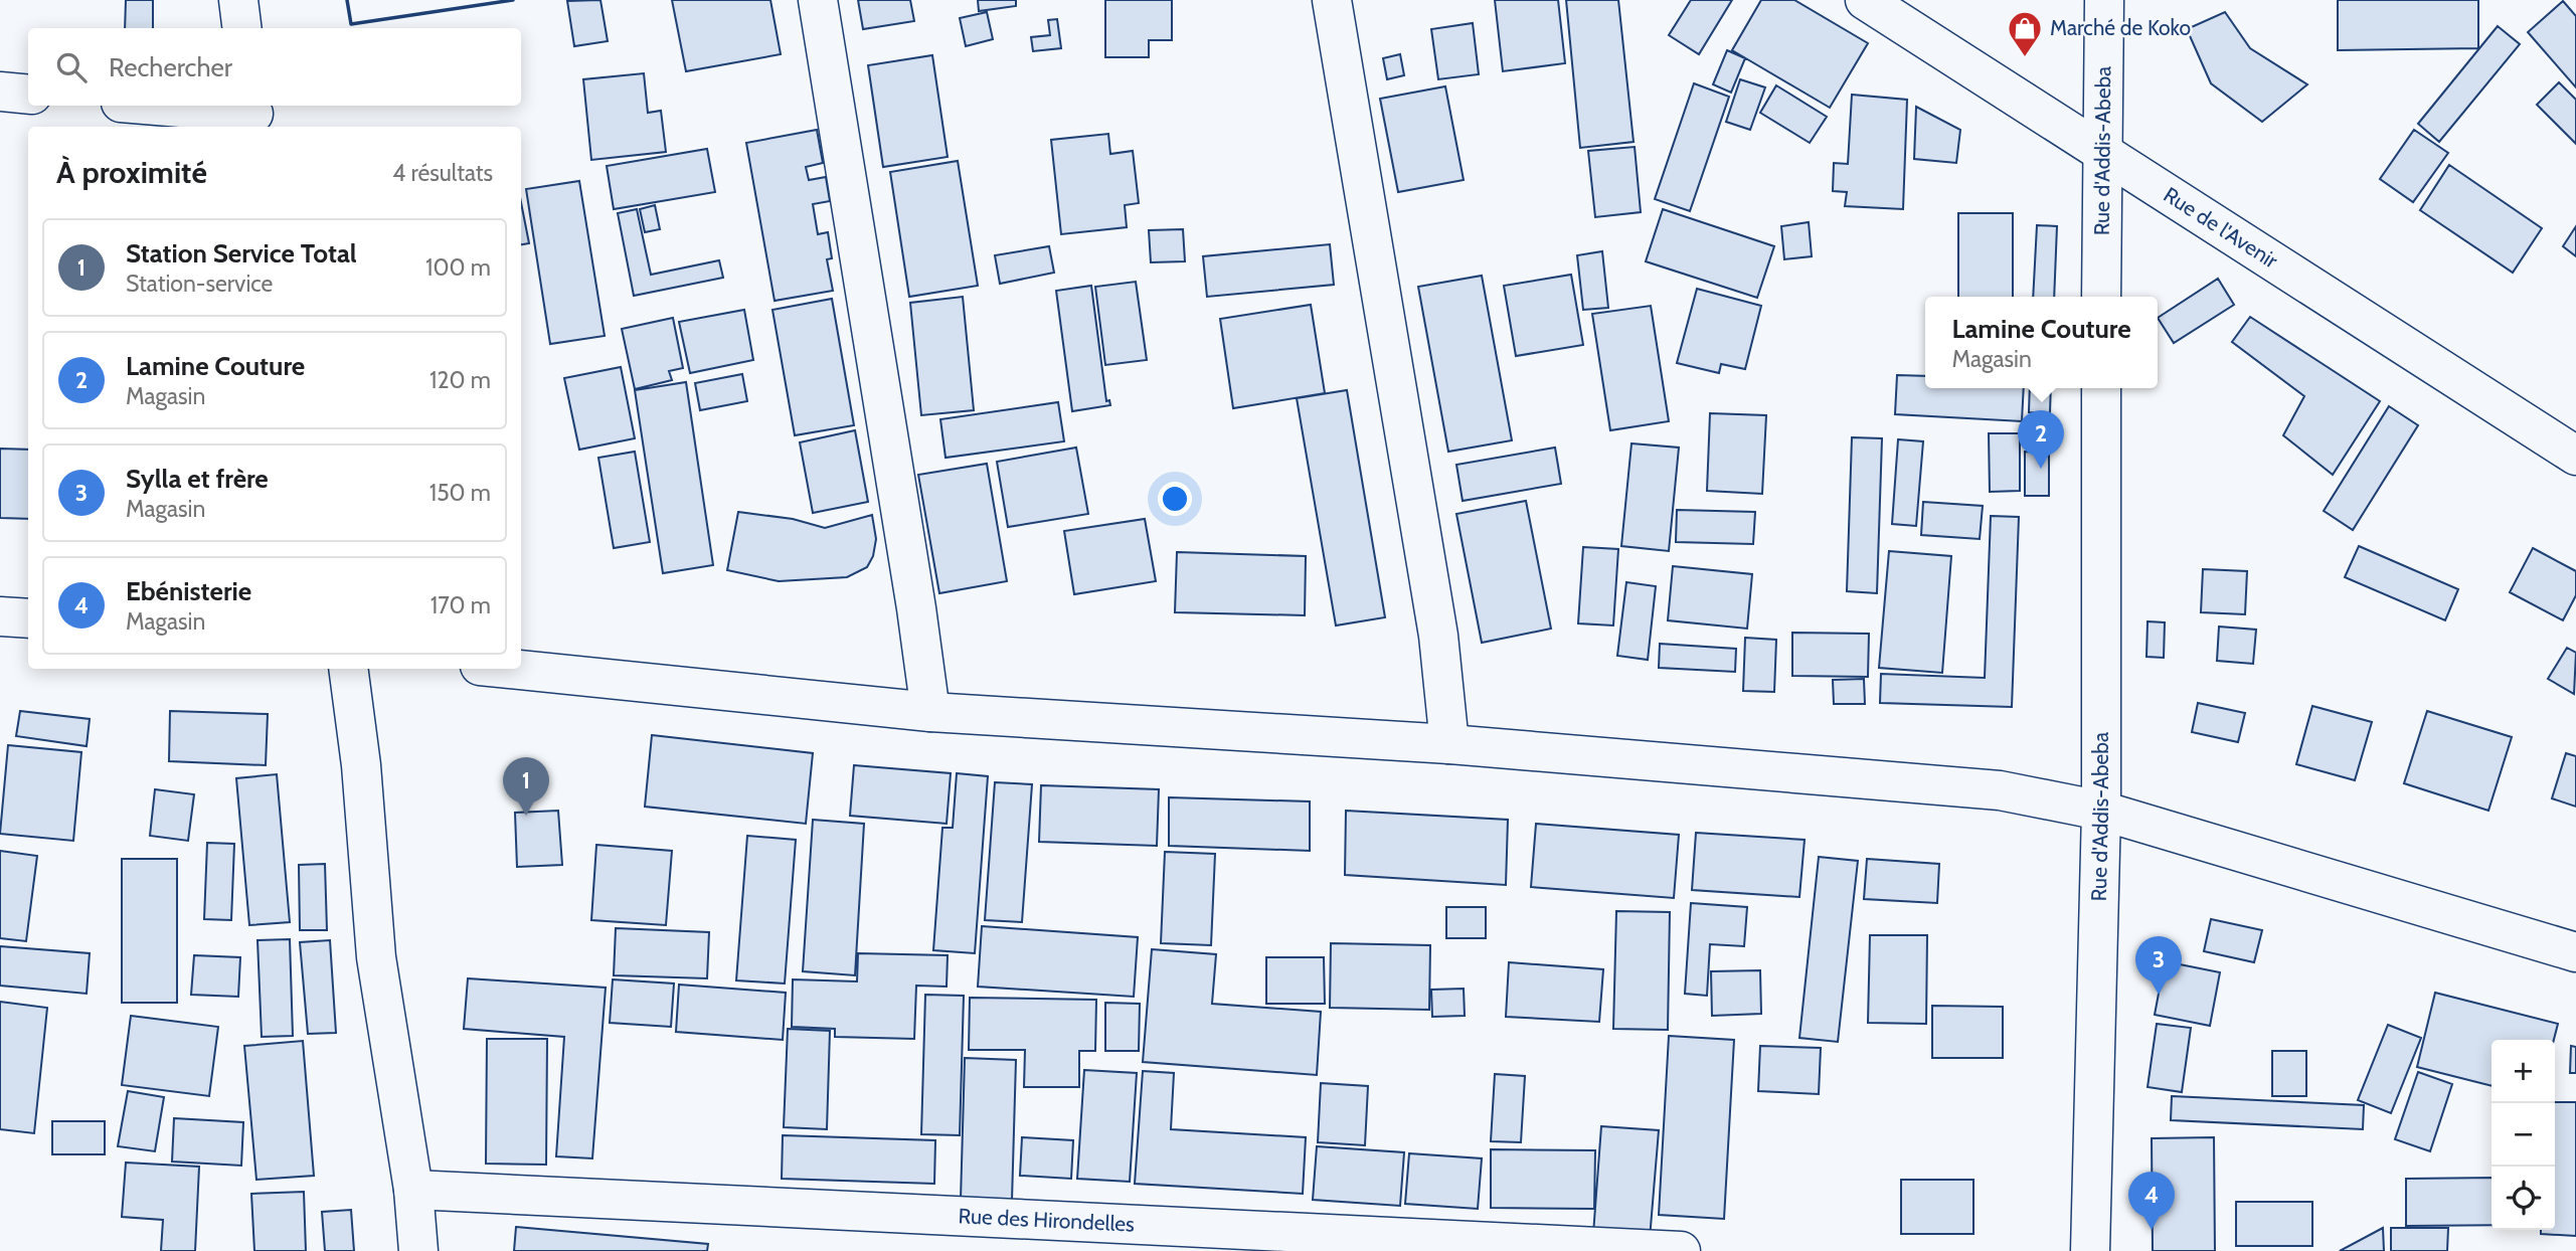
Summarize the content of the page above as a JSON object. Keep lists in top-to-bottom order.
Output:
{
  "streets": {
    "street": ["Rue d'Addis-Abeba", "Rue de l'Avenir", "Rue des Hirondelles"]
  },
  "crossings": [
    ["Rue d'Addis-Abeba", "Rue de l'Avenir"]
  ],
  "places": {
    "shop": ["Marché de Koko"]
  },
  "page": {
    "search": "Rechercher",
    "heading": ["À proximité", "4 résultats"],
    "list": [
      {
        "mark": "1",
        "name": "Station Service Total",
        "note": "Station-service",
        "value": "100 m"
      },
      {
        "mark": "2",
        "name": "Lamine Couture",
        "note": "Magasin",
        "value": "120 m"
      },
      {
        "mark": "3",
        "name": "Sylla et frère",
        "note": "Magasin",
        "value": "150 m"
      },
      {
        "mark": "4",
        "name": "Ebénisterie",
        "note": "Magasin",
        "value": "170 m"
      }
    ],
    "popup": ["Lamine Couture", "Magasin"],
    "pins": [
      "2",
      "1",
      "3",
      "4"
    ],
    "map_buttons": ["+", "−"]
  }
}
